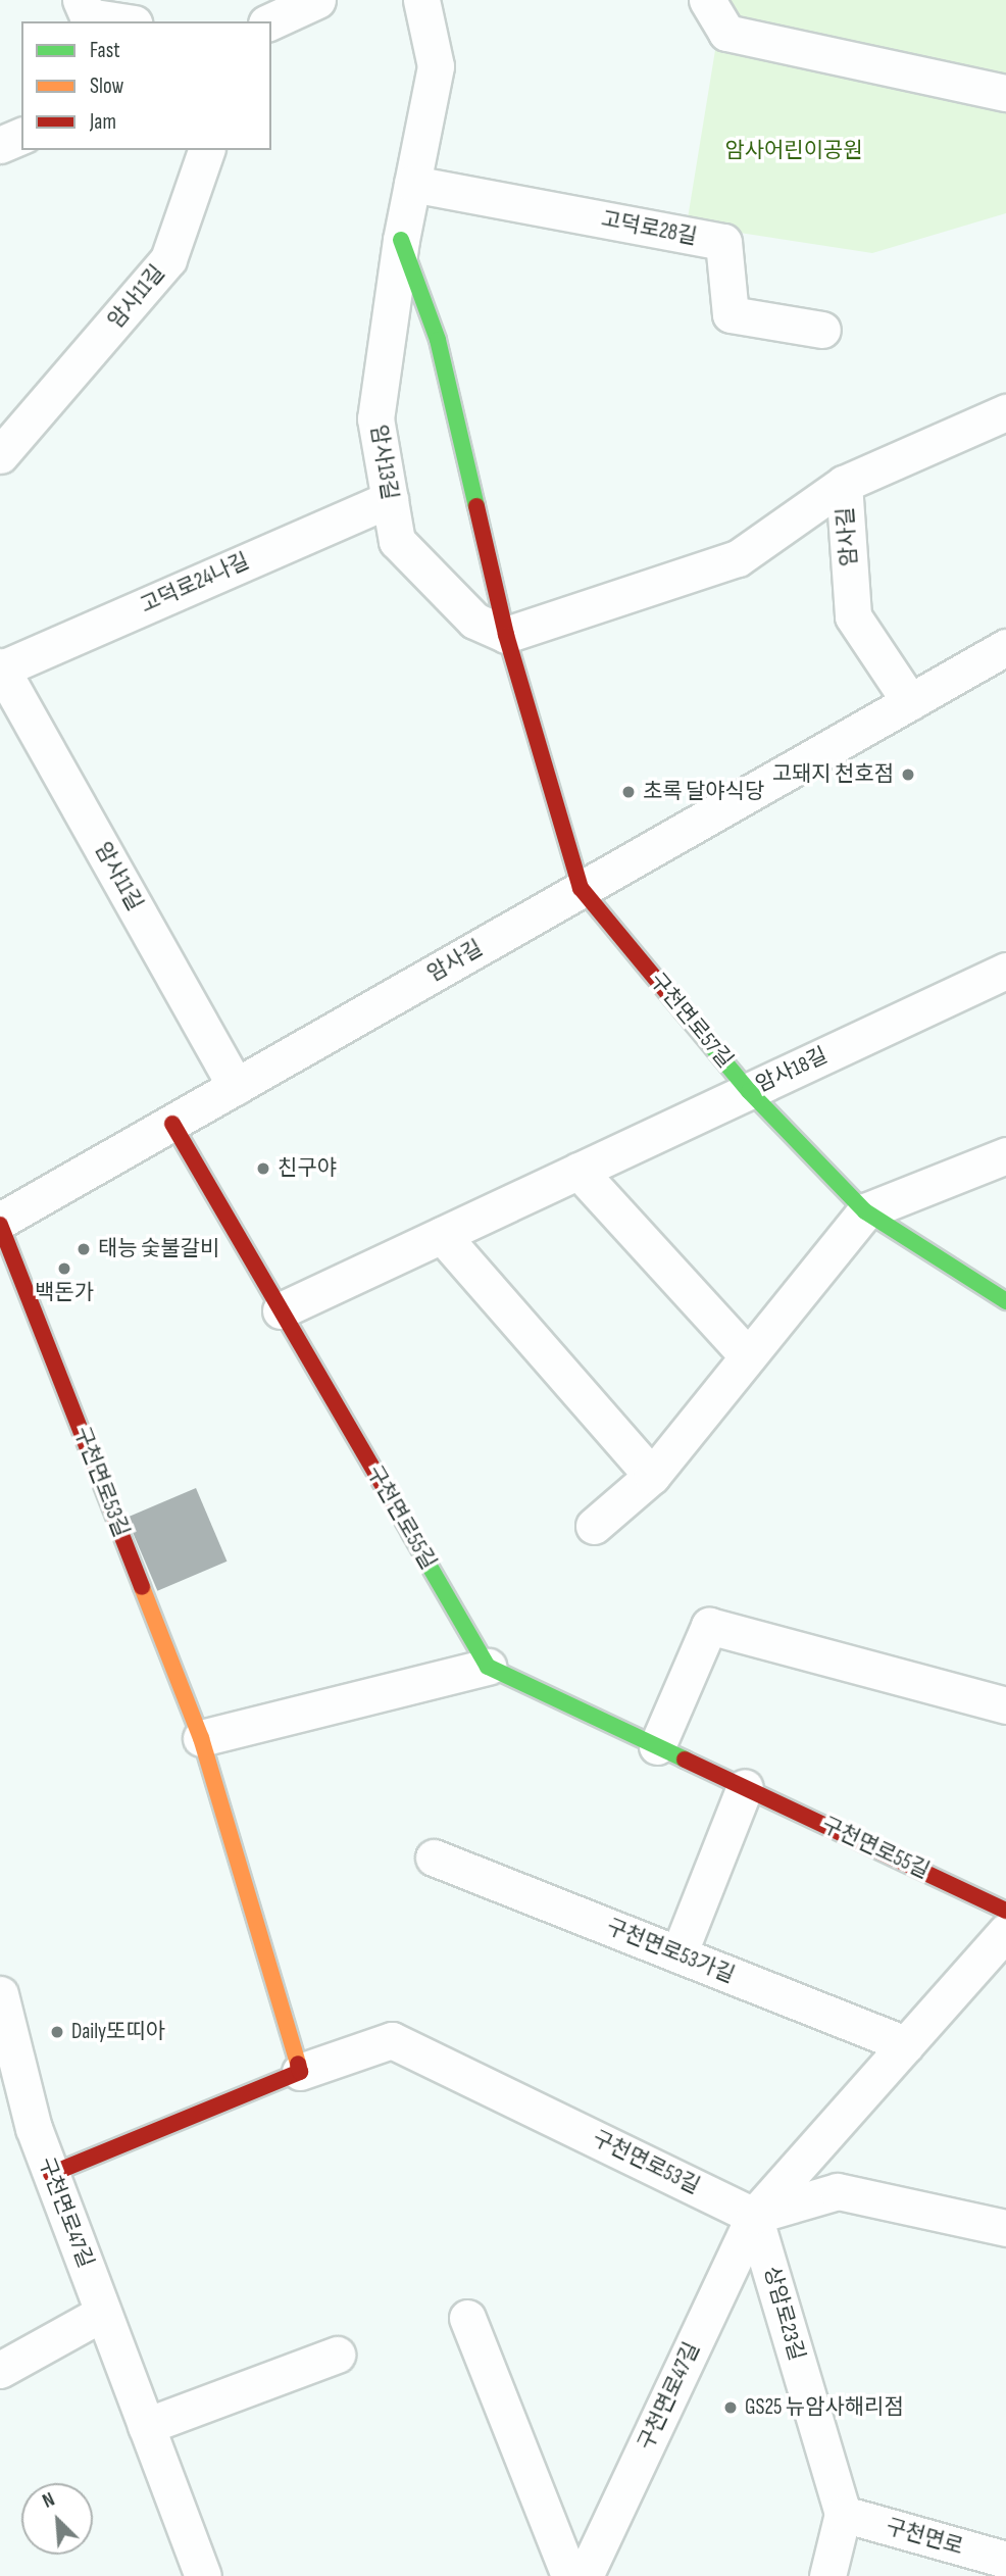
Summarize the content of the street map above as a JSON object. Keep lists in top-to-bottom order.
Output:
{
  "streets": {
    "street": [
      "고덕로28길",
      "암사11길",
      "암사13길",
      "암사길",
      "고덕로24나길",
      "구천면로57길",
      "암사18길",
      "구천면로53길",
      "구천면로55길",
      "구천면로53가길",
      "구천면로47길",
      "상암로23길",
      "구천면로"
    ]
  },
  "crossings": [
    ["고덕로28길", "암사13길"],
    ["암사11길", "암사길"],
    ["암사11길", "고덕로24나길"],
    ["암사13길", "암사길"],
    ["암사13길", "고덕로24나길"],
    ["암사길", "구천면로57길"],
    ["암사길", "구천면로53길"],
    ["암사길", "구천면로55길"],
    ["구천면로57길", "암사18길"],
    ["암사18길", "구천면로55길"],
    ["구천면로53길", "구천면로47길"],
    ["구천면로53길", "상암로23길"],
    ["구천면로47길", "상암로23길"],
    ["상암로23길", "구천면로"]
  ],
  "parks": ["암사어린이공원"],
  "places": [
    "고돼지 천호점",
    "초록 달야식당",
    "친구야",
    "태능 숯불갈비",
    "백돈가",
    "Daily또띠아",
    "GS25 뉴암사해리점"
  ],
  "legend": ["Fast", "Slow", "Jam"],
  "north": "top left"
}
